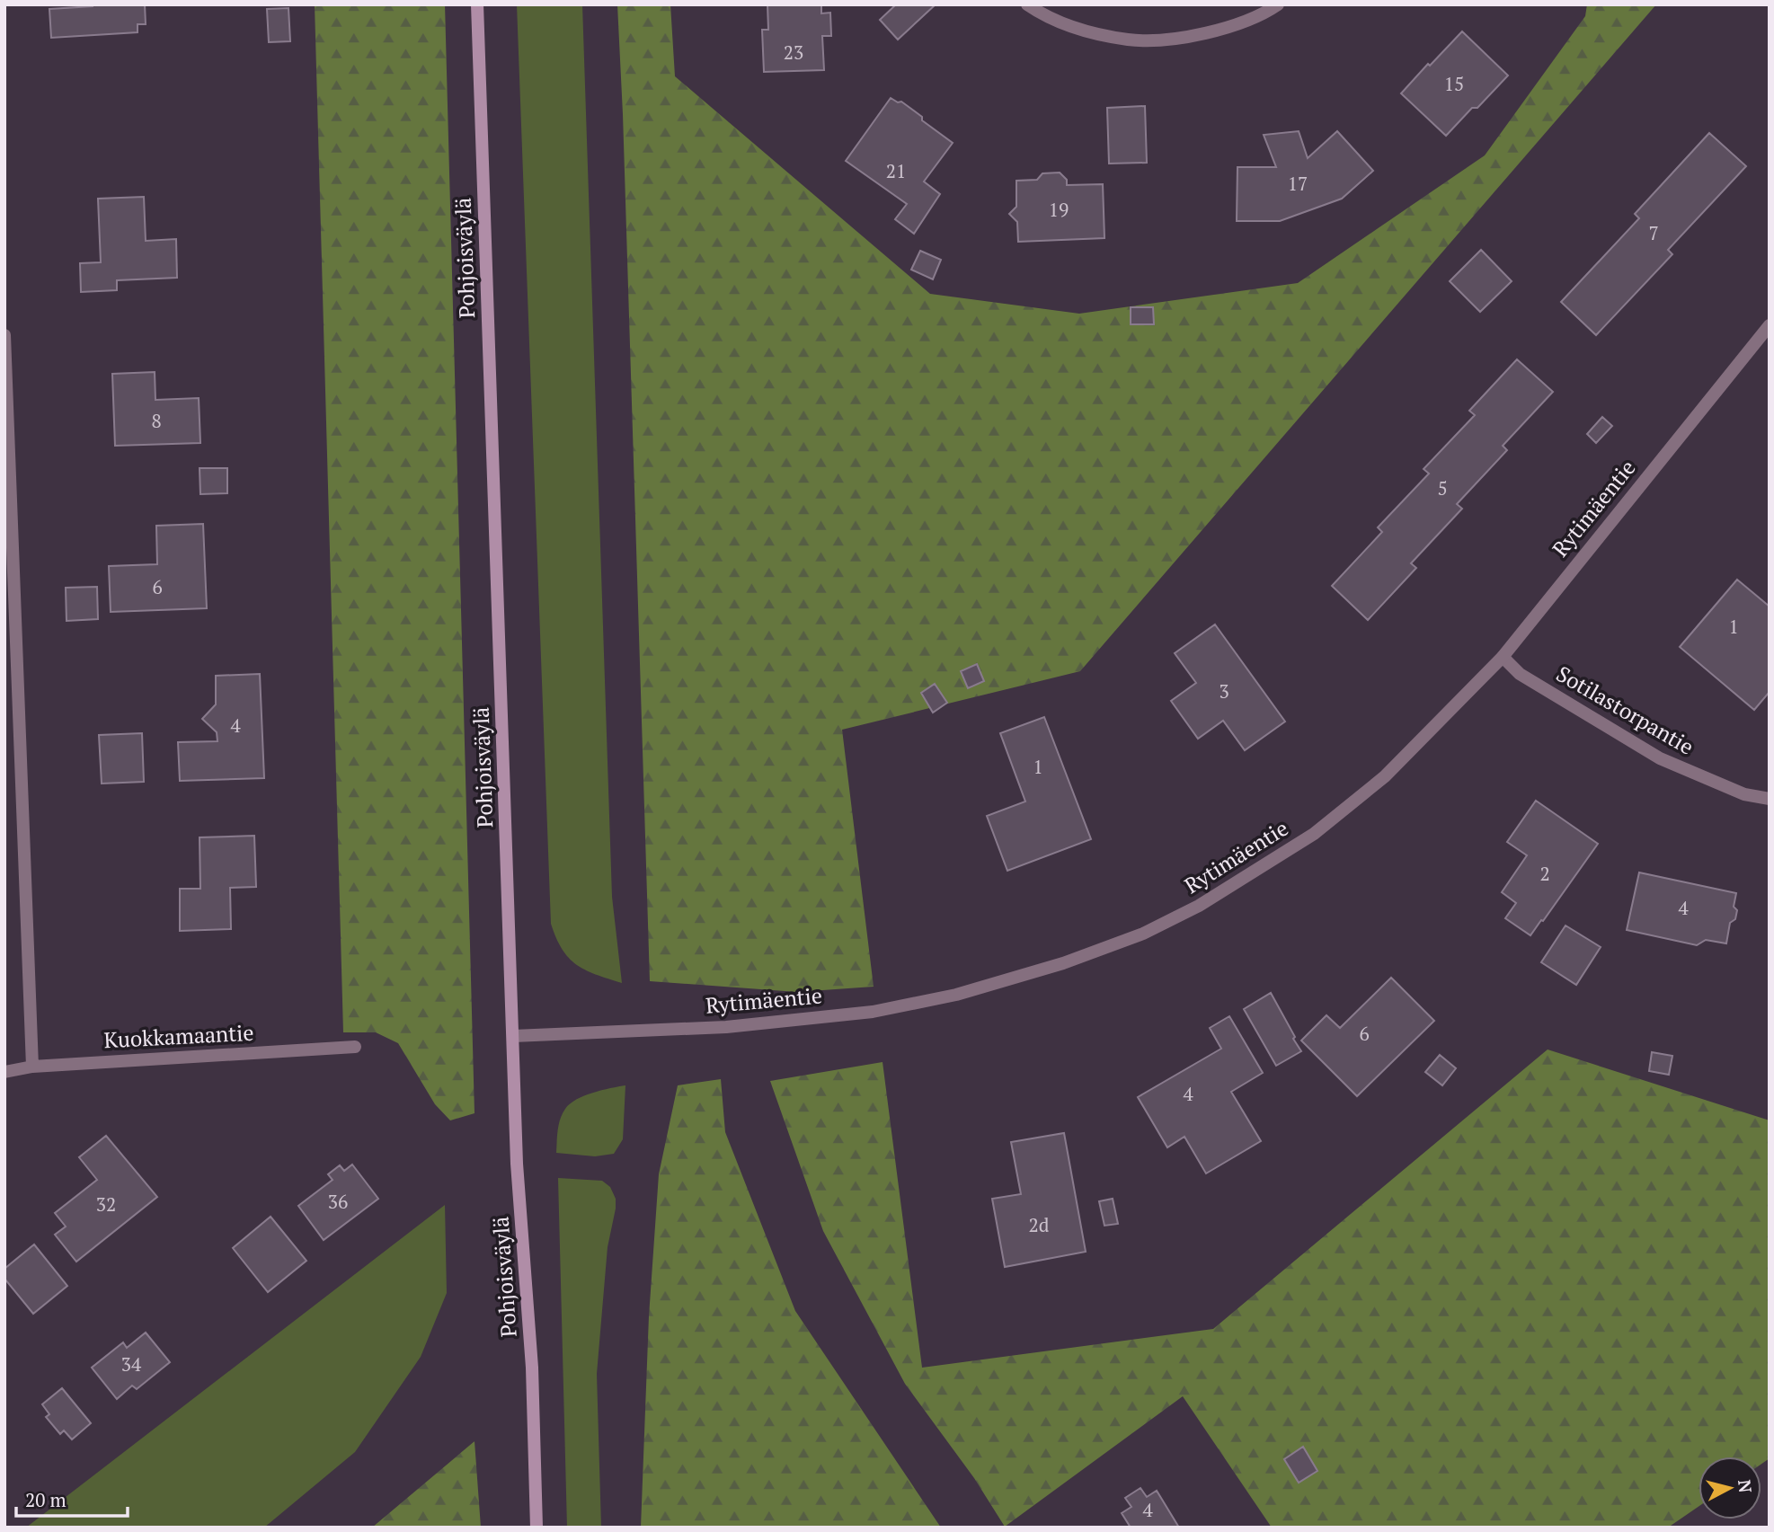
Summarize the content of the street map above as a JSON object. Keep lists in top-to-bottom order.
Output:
{
  "streets": {
    "main road": ["Pohjoisväylä"],
    "street": ["Rytimäentie", "Sotilastorpantie", "Kuokkamaantie"]
  },
  "crossings": [
    ["Pohjoisväylä", "Rytimäentie"],
    ["Rytimäentie", "Sotilastorpantie"]
  ],
  "house_numbers": [
    "23",
    "15",
    "21",
    "17",
    "19",
    "7",
    "8",
    "5",
    "6",
    "1",
    "3",
    "4",
    "1",
    "2",
    "4",
    "6",
    "4",
    "36",
    "32",
    "2d",
    "34",
    "4"
  ],
  "scale_bar": "20 m",
  "north": "right"
}
